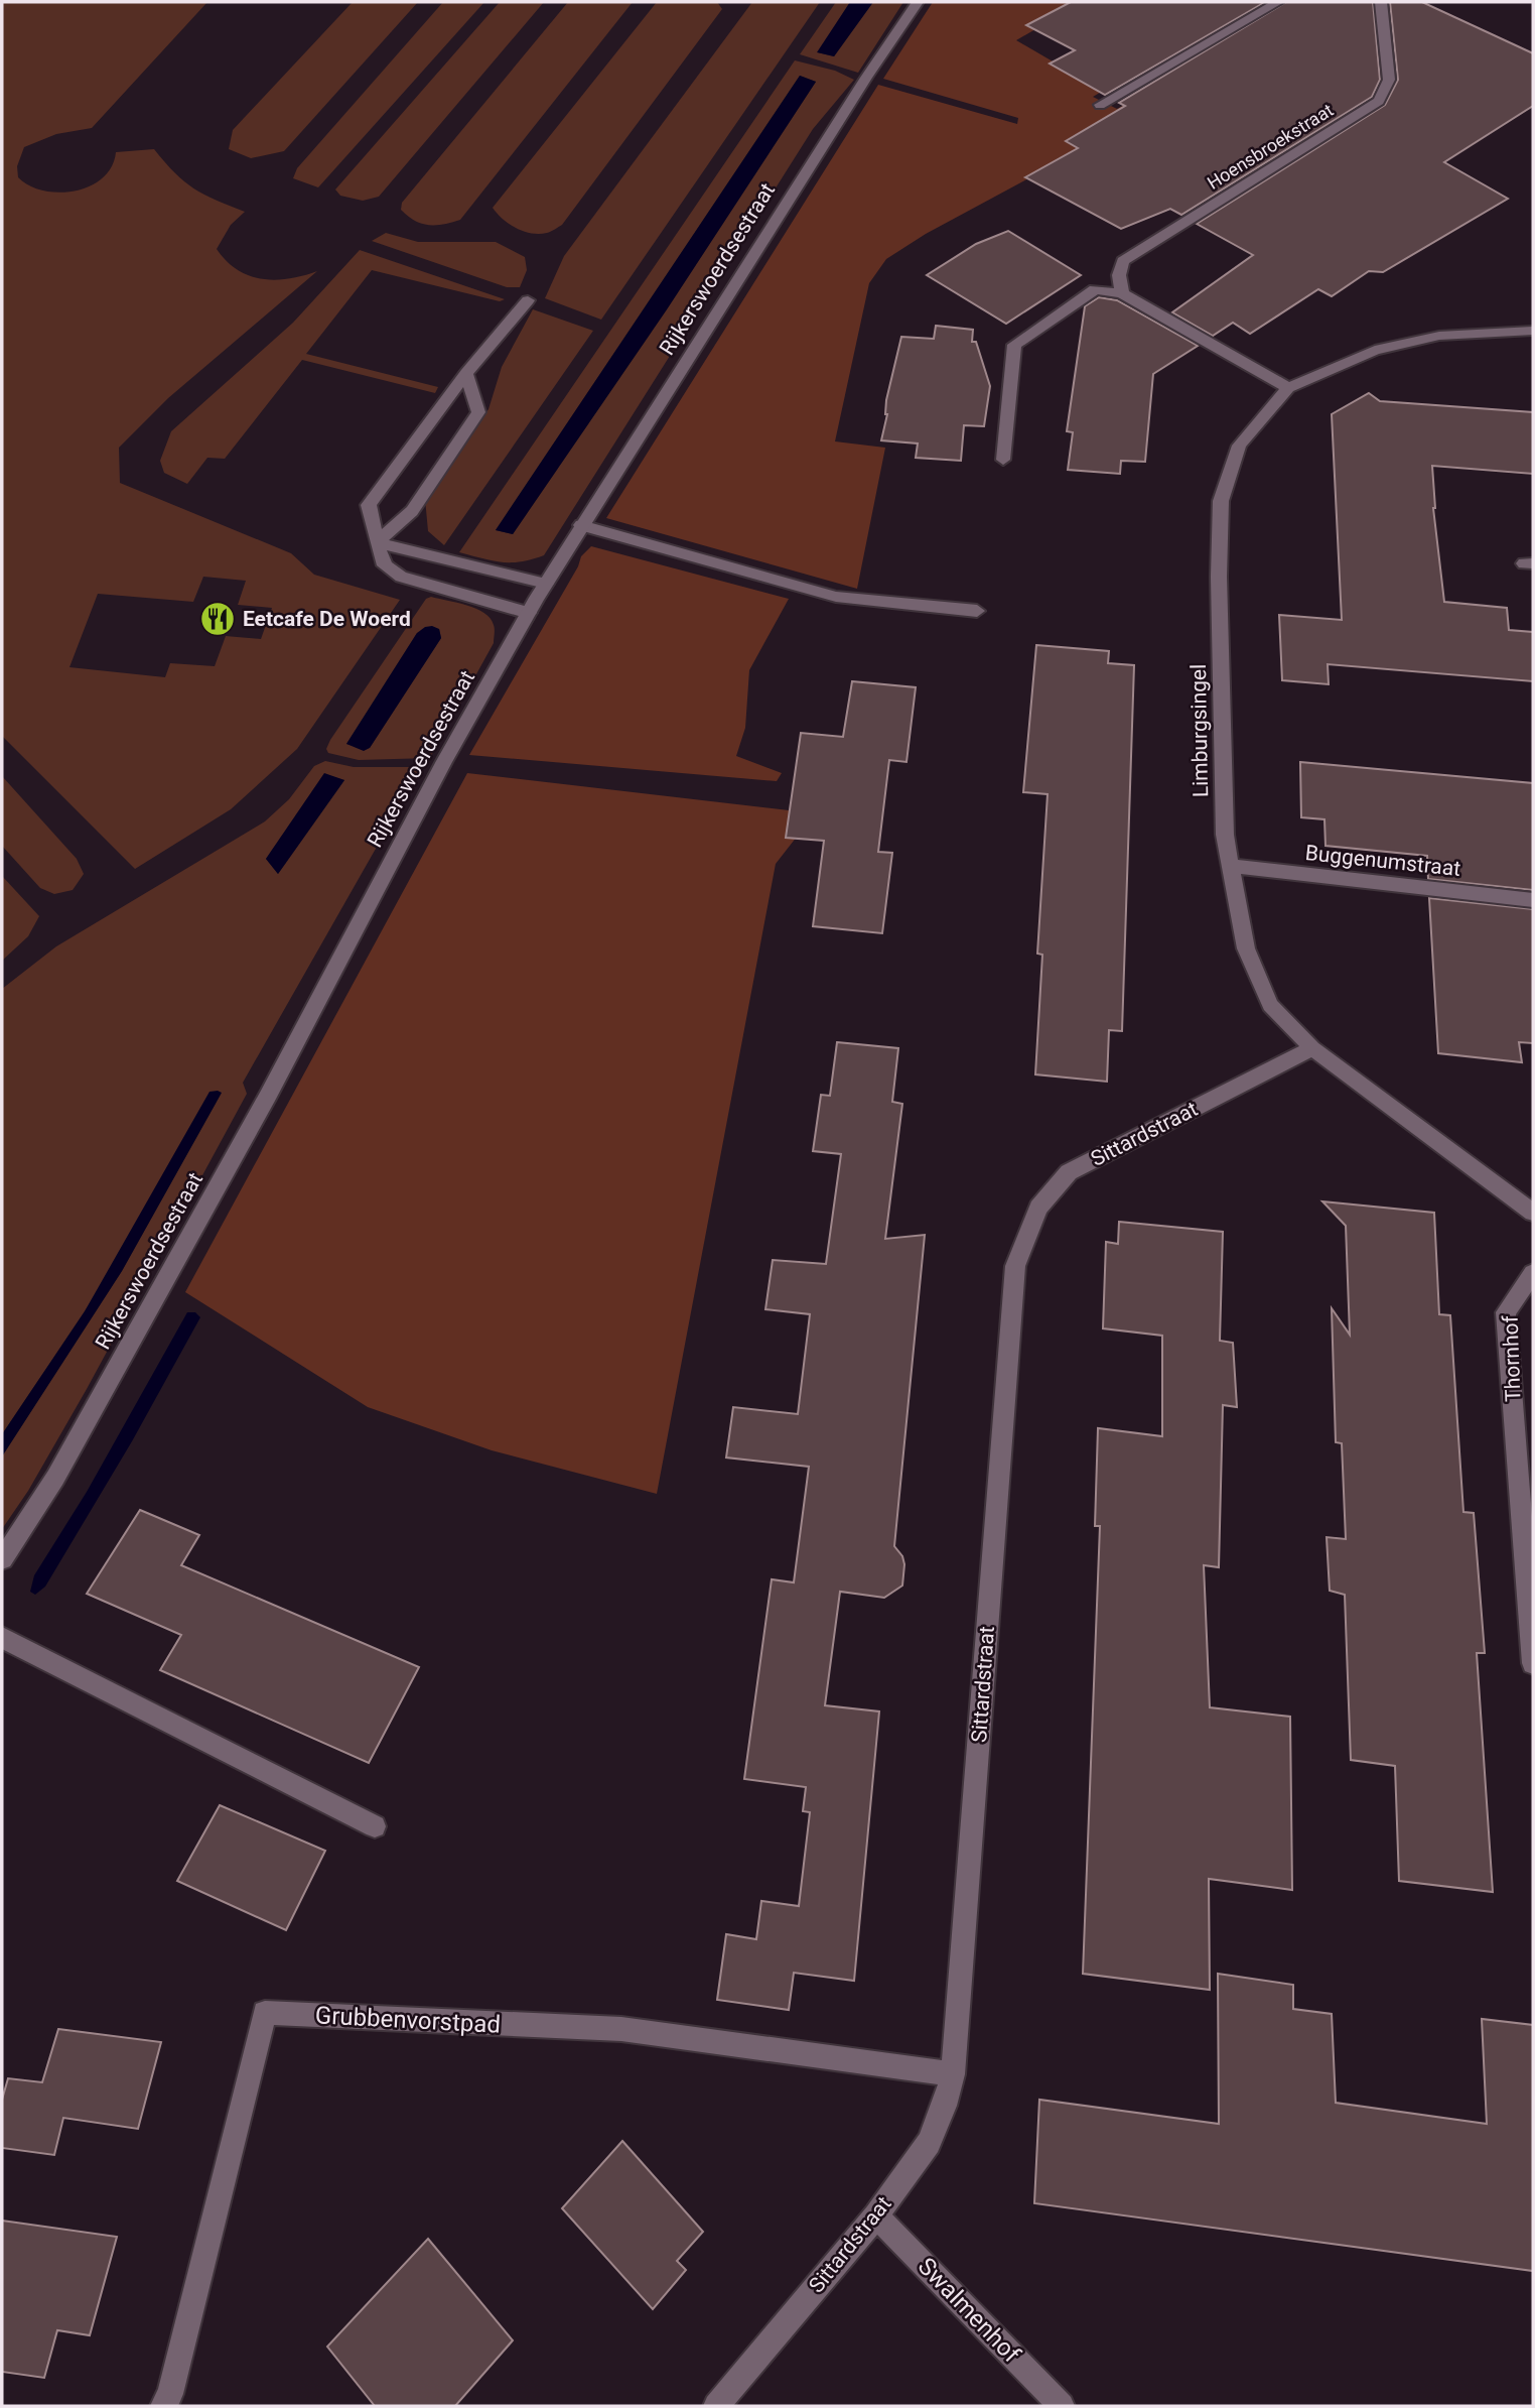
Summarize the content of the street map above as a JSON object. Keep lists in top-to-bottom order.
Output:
{
  "streets": {
    "street": [
      "Hoensbroekstraat",
      "Rijkerswoerdsestraat",
      "Limburgsingel",
      "Buggenumstraat",
      "Sittardstraat",
      "Thornhof",
      "Grubbenvorstpad",
      "Swalmenhof"
    ]
  },
  "crossings": [
    ["Limburgsingel", "Buggenumstraat"],
    ["Limburgsingel", "Sittardstraat"],
    ["Sittardstraat", "Grubbenvorstpad"],
    ["Sittardstraat", "Swalmenhof"]
  ],
  "places": {
    "restaurant": ["Eetcafe De Woerd"]
  }
}
